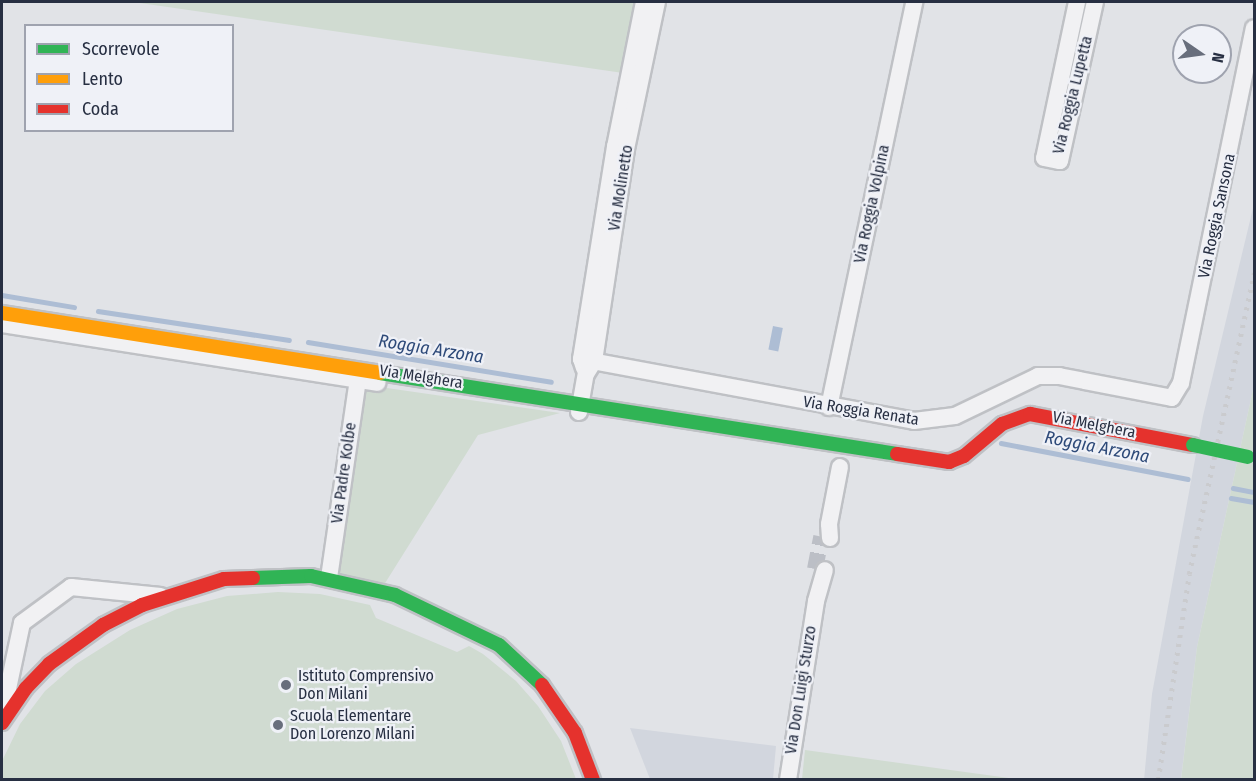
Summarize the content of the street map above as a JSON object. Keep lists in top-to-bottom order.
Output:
{
  "streets": {
    "street": [
      "Via Roggia Lupetta",
      "Via Molinetto",
      "Via Roggia Volpina",
      "Via Roggia Sansona",
      "Via Melghera",
      "Via Roggia Renata",
      "Via Padre Kolbe",
      "Via Don Luigi Sturzo"
    ]
  },
  "crossings": [
    ["Via Molinetto", "Via Melghera"],
    ["Via Molinetto", "Via Roggia Renata"],
    ["Via Roggia Volpina", "Via Roggia Renata"],
    ["Via Roggia Sansona", "Via Roggia Renata"],
    ["Via Melghera", "Via Padre Kolbe"]
  ],
  "water": ["Roggia Arzona"],
  "places": ["Istituto Comprensivo Don Milani", "Scuola Elementare Don Lorenzo Milani"],
  "legend": ["Scorrevole", "Lento", "Coda"],
  "north": "right"
}
